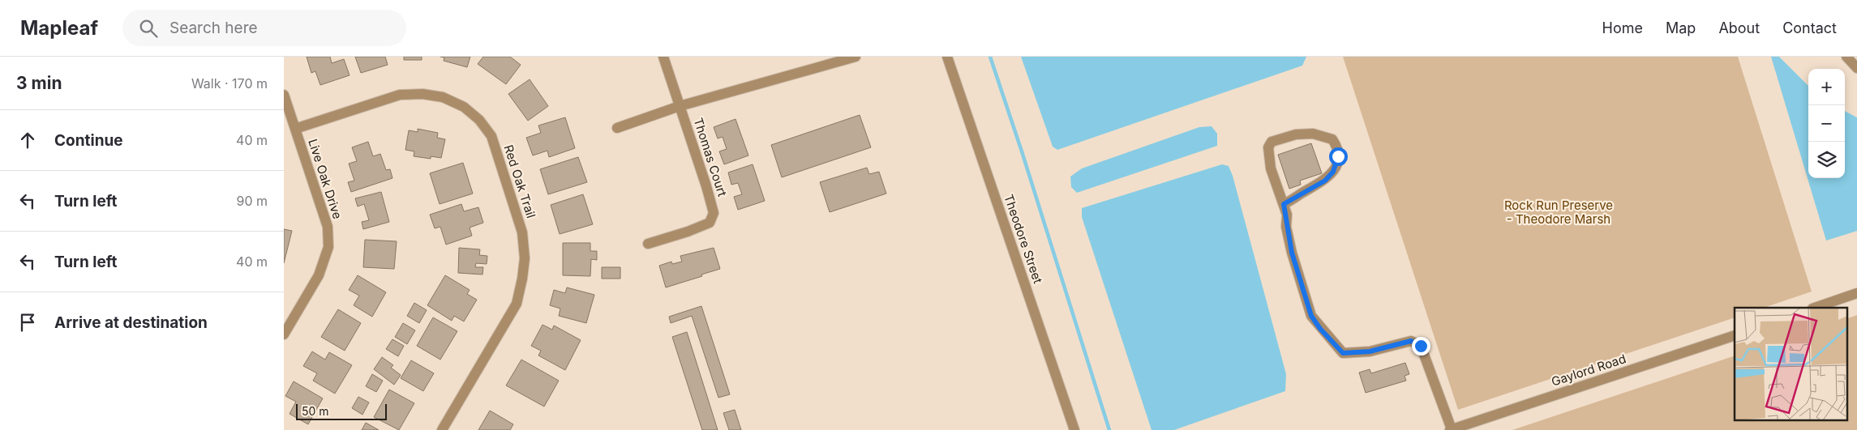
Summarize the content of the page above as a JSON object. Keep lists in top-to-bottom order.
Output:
{
  "streets": {
    "street": [
      "Thomas Court",
      "Live Oak Drive",
      "Red Oak Trail",
      "Theodore Street",
      "Gaylord Road"
    ]
  },
  "crossings": [
    ["Live Oak Drive", "Red Oak Trail"]
  ],
  "parks": ["Rock Run Preserve - Theodore Marsh"],
  "scale_bar": "50 m",
  "page": {
    "header": "Mapleaf",
    "search": "Search here",
    "nav": [
      "Home",
      "Map",
      "About",
      "Contact"
    ],
    "heading": ["3 min", "Walk · 170 m"],
    "map_buttons": ["+", "−"],
    "list": [
      ["Continue", "40 m"],
      ["Turn left", "90 m"],
      ["Turn left", "40 m"],
      "Arrive at destination"
    ],
    "scale": "50 m"
  }
}
